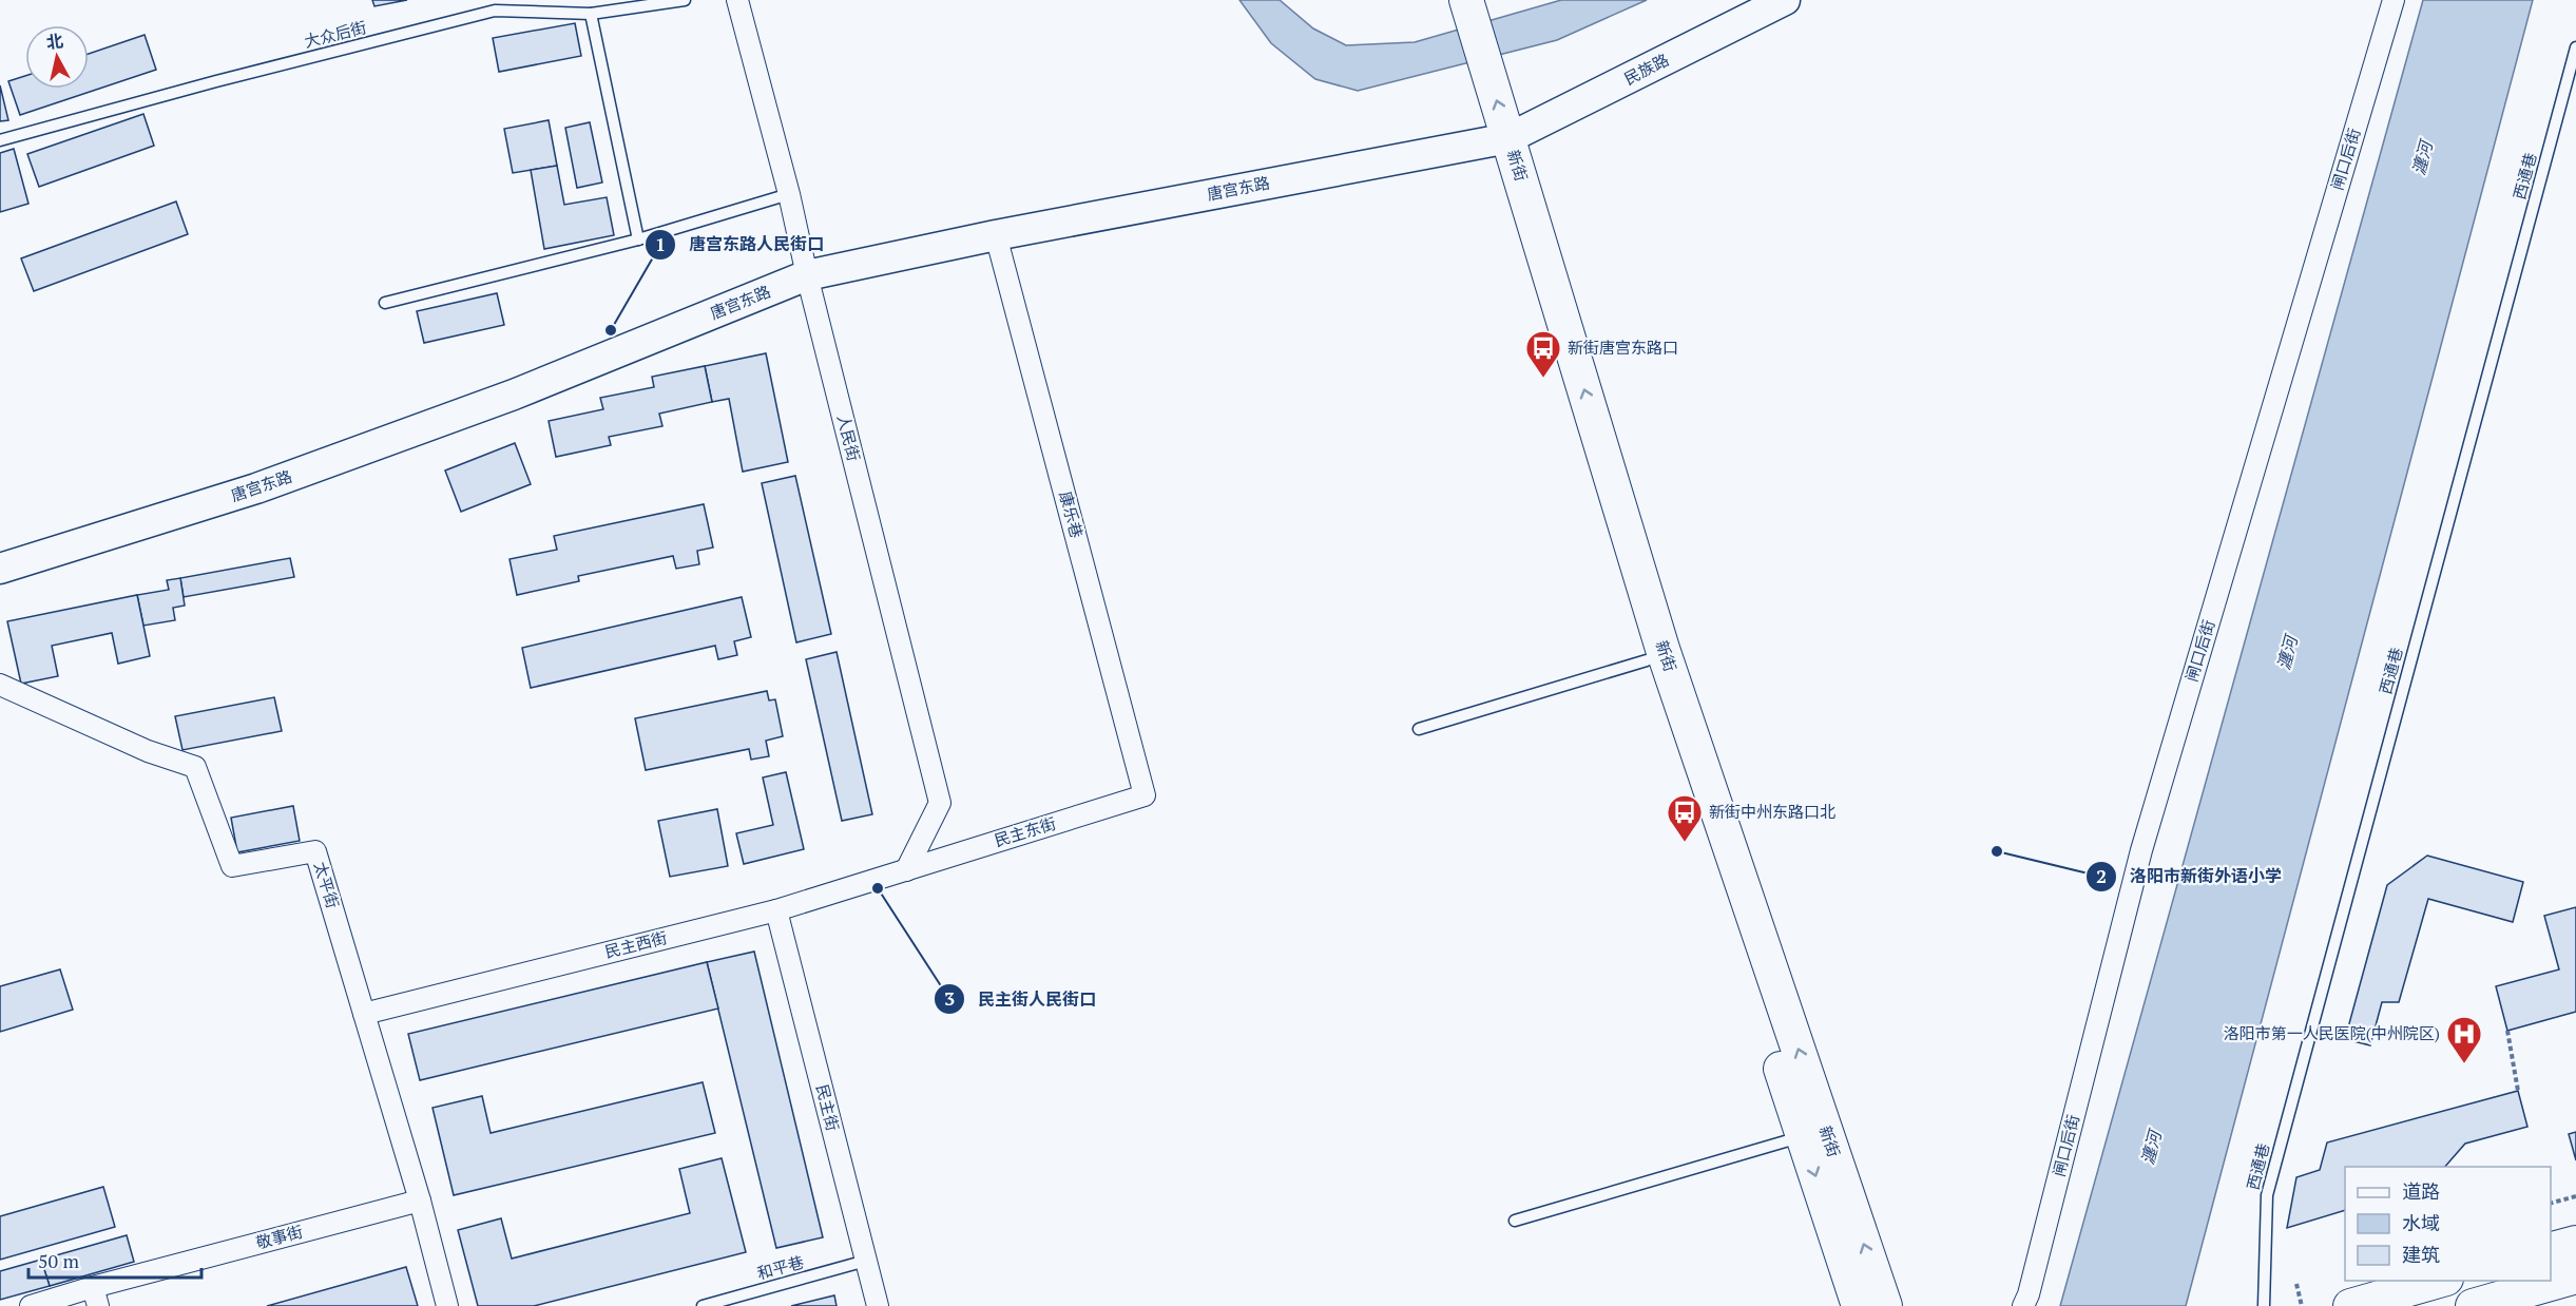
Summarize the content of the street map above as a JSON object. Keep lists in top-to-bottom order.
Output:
{
  "streets": {
    "main road": ["新街"],
    "street": [
      "民族路",
      "闸口后街",
      "唐宫东路",
      "人民街",
      "康乐巷",
      "民主东街",
      "太平街",
      "民主西街",
      "民主街",
      "敬事街"
    ],
    "lane": ["大众后街", "西通巷", "和平巷"]
  },
  "crossings": [
    ["民族路", "新街"],
    ["民族路", "唐宫东路"],
    ["新街", "唐宫东路"],
    ["唐宫东路", "人民街"],
    ["唐宫东路", "康乐巷"],
    ["人民街", "民主东街"],
    ["人民街", "民主西街"],
    ["康乐巷", "民主东街"],
    ["民主东街", "民主西街"],
    ["太平街", "民主西街"],
    ["太平街", "敬事街"],
    ["民主西街", "民主街"],
    ["民主街", "和平巷"]
  ],
  "water": ["瀍河"],
  "places": {
    "other": ["唐宫东路人民街口", "洛阳市新街外语小学", "民主街人民街口"],
    "bus stop": ["新街唐宫东路口", "新街中州东路口北"],
    "hospital": ["洛阳市第一人民医院(中州院区)"]
  },
  "legend": ["道路", "水域", "建筑"],
  "scale_bar": "50 m",
  "north": "top"
}
